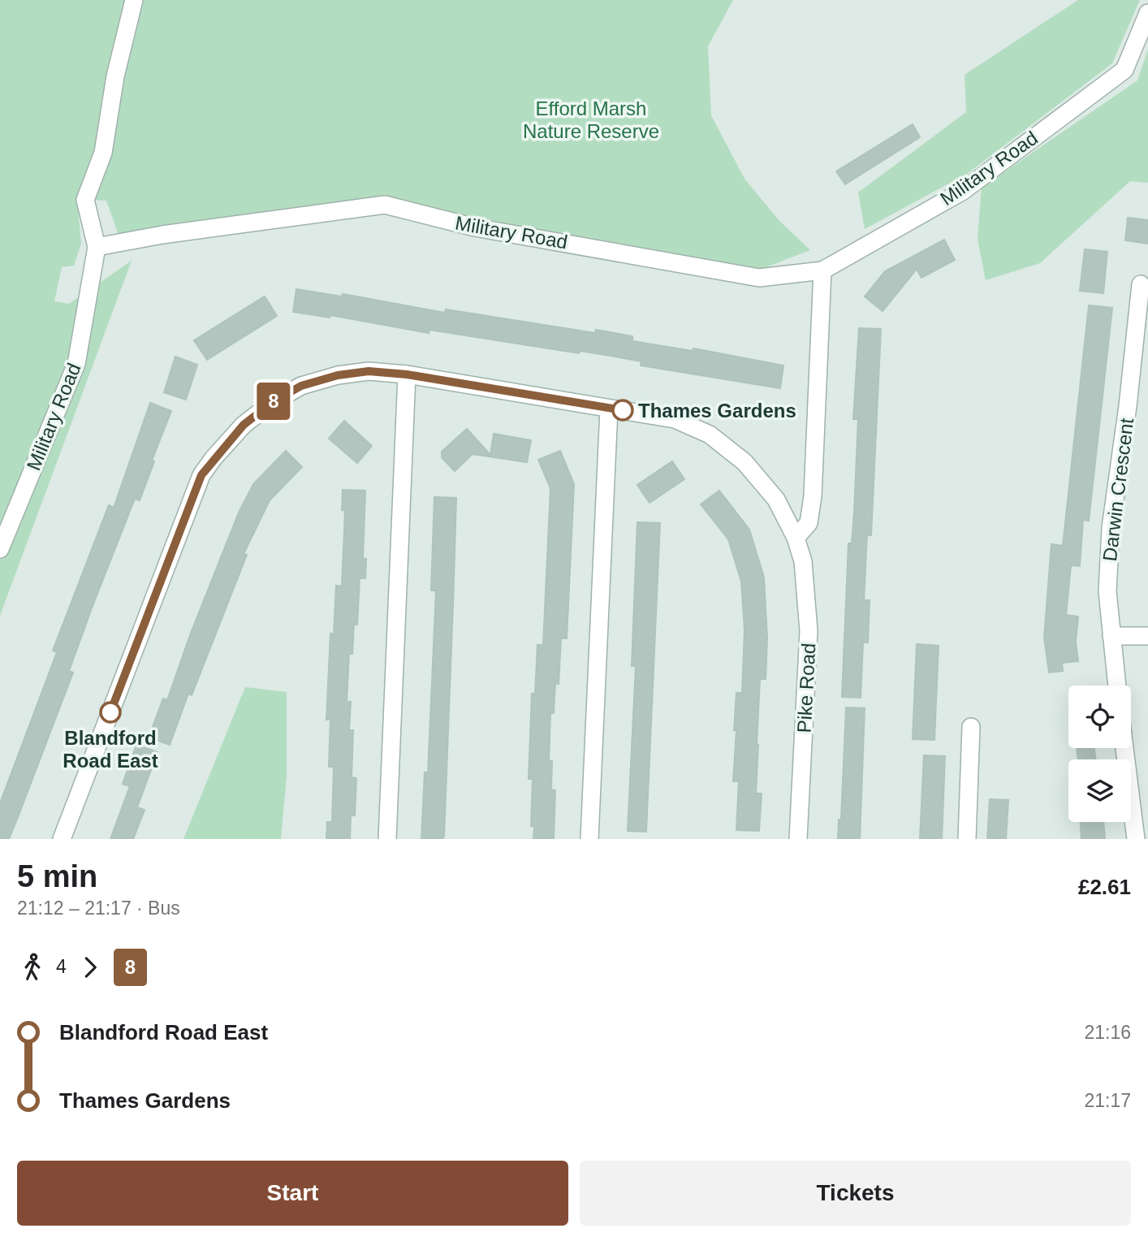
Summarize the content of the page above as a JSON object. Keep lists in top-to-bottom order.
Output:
{
  "streets": {
    "street": ["Military Road", "Darwin Crescent", "Pike Road"]
  },
  "parks": ["Efford Marsh Nature Reserve"],
  "places": ["Thames Gardens", "Blandford Road East"],
  "lines": ["bus line 8"],
  "page": {
    "on_map": "8",
    "heading": ["5 min", "21:12 – 21:17 · Bus", "£2.61"],
    "legs": ["4", "8"],
    "list": [
      {
        "name": "Blandford Road East",
        "value": "21:16"
      },
      {
        "name": "Thames Gardens",
        "value": "21:17"
      }
    ],
    "buttons": ["Start", "Tickets"]
  }
}
